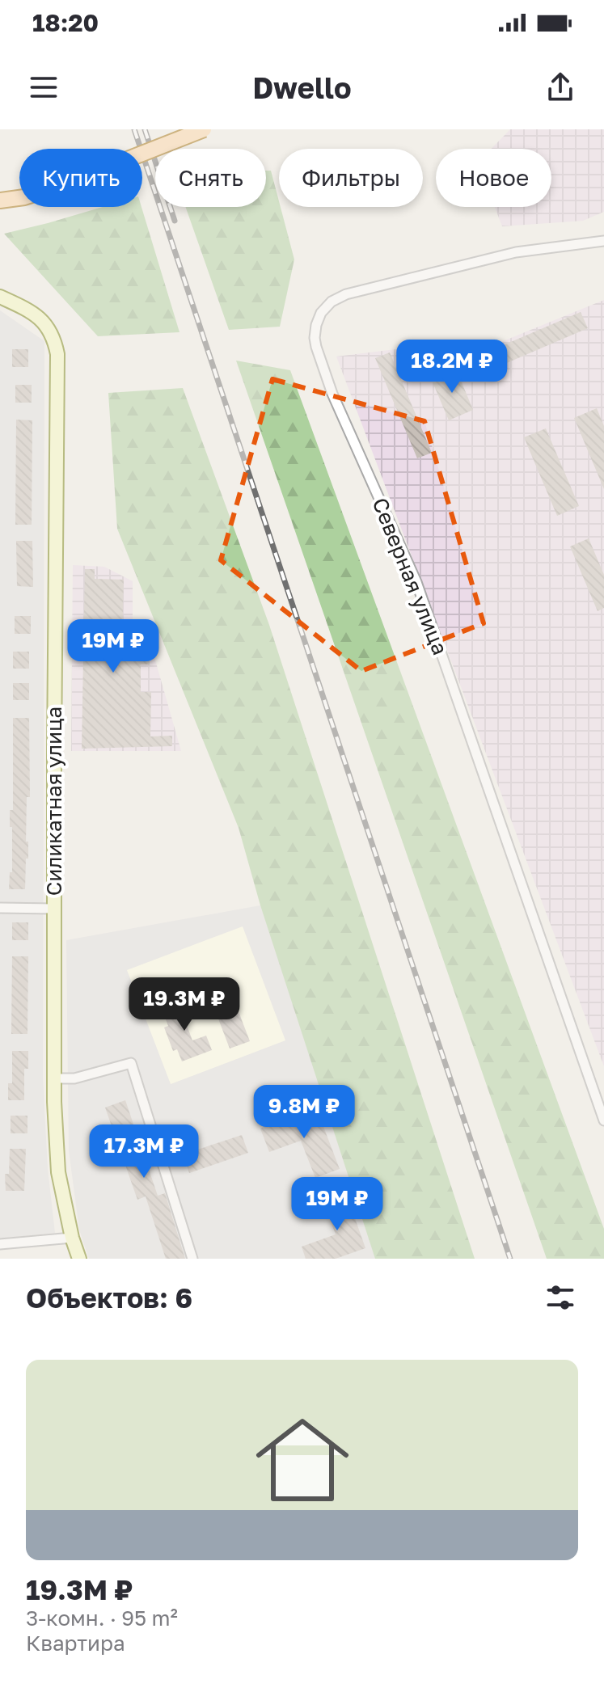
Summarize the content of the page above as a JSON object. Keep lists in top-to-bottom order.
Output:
{
  "streets": {
    "street": ["Северная улица", "Силикатная улица"]
  },
  "page": {
    "status": "18:20",
    "header": "Dwello",
    "chip": [
      "Купить",
      "Снять",
      "Фильтры",
      "Новое"
    ],
    "price": [
      "18.2M ₽",
      "19M ₽",
      "19.3M ₽",
      "9.8M ₽",
      "17.3M ₽",
      "19M ₽"
    ],
    "heading": "Объектов: 6",
    "list": [
      {
        "name": "19.3M ₽",
        "note": "3-комн. · 95 m² · Квартира"
      }
    ]
  }
}
